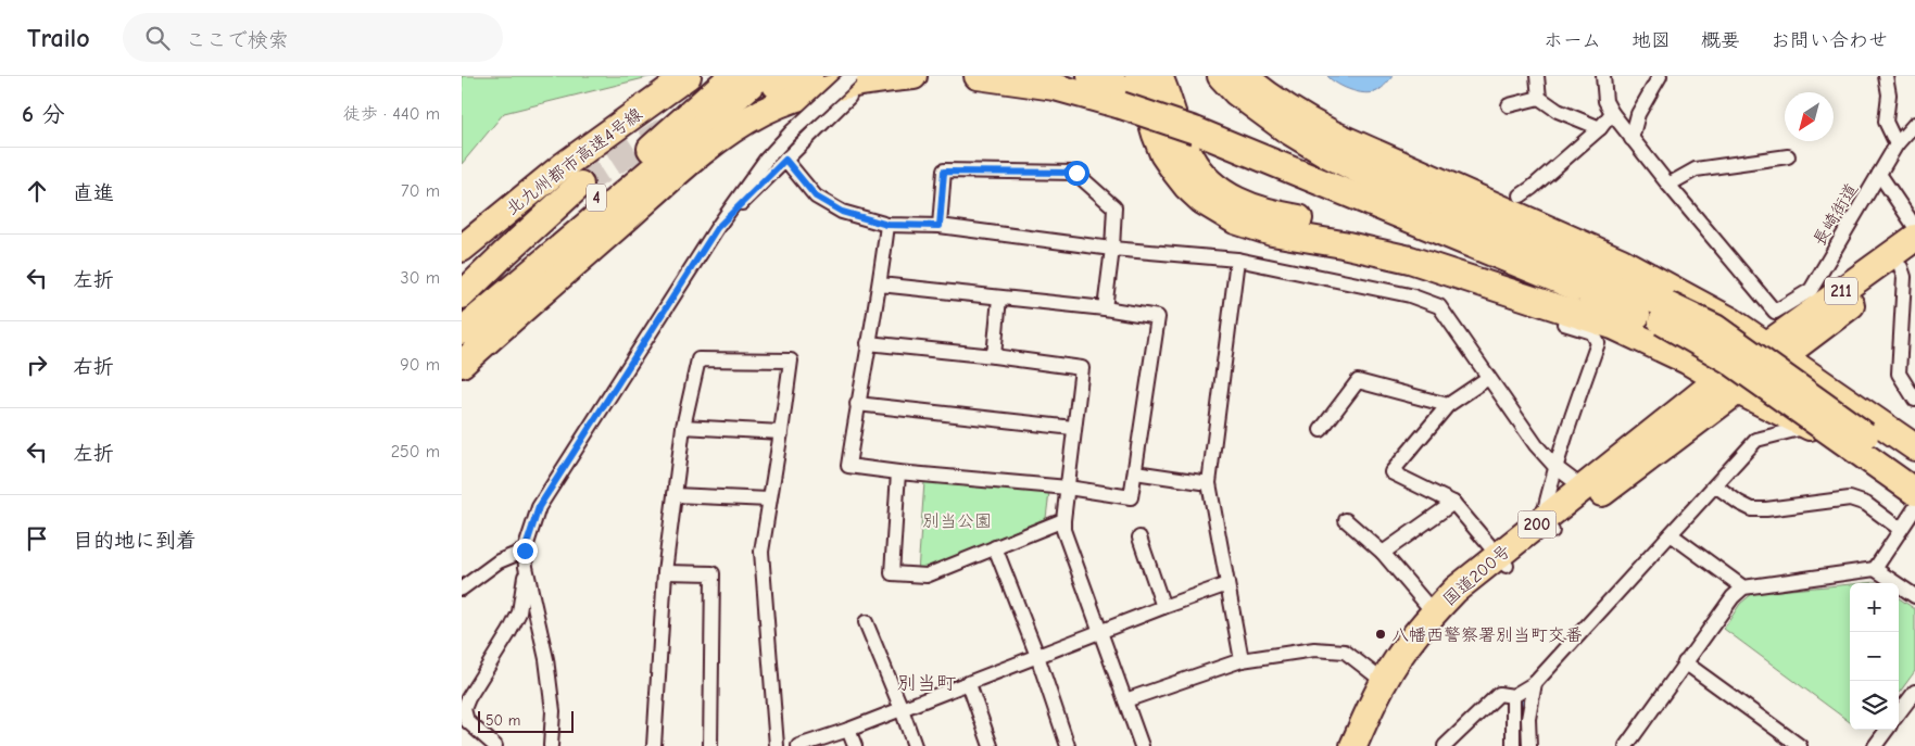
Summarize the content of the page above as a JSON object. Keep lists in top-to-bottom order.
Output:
{
  "streets": {
    "highway": [
      "北九州都市高速4号線",
      "4",
      "211",
      "200",
      "国道200号"
    ],
    "street": ["長崎街道"]
  },
  "crossings": [
    ["211", "国道200号"]
  ],
  "districts": ["別当町"],
  "parks": ["別当公園"],
  "places": ["八幡西警察署別当町交番"],
  "scale_bar": "50 m",
  "north": "bottom left",
  "page": {
    "header": "Trailo",
    "search": "ここで検索",
    "nav": [
      "ホーム",
      "地図",
      "概要",
      "お問い合わせ"
    ],
    "heading": ["6 分", "徒歩 · 440 m"],
    "list": [
      ["直進", "70 m"],
      ["左折", "30 m"],
      ["右折", "90 m"],
      ["左折", "250 m"],
      "目的地に到着"
    ],
    "map_buttons": ["+", "−"],
    "scale": "50 m"
  }
}
